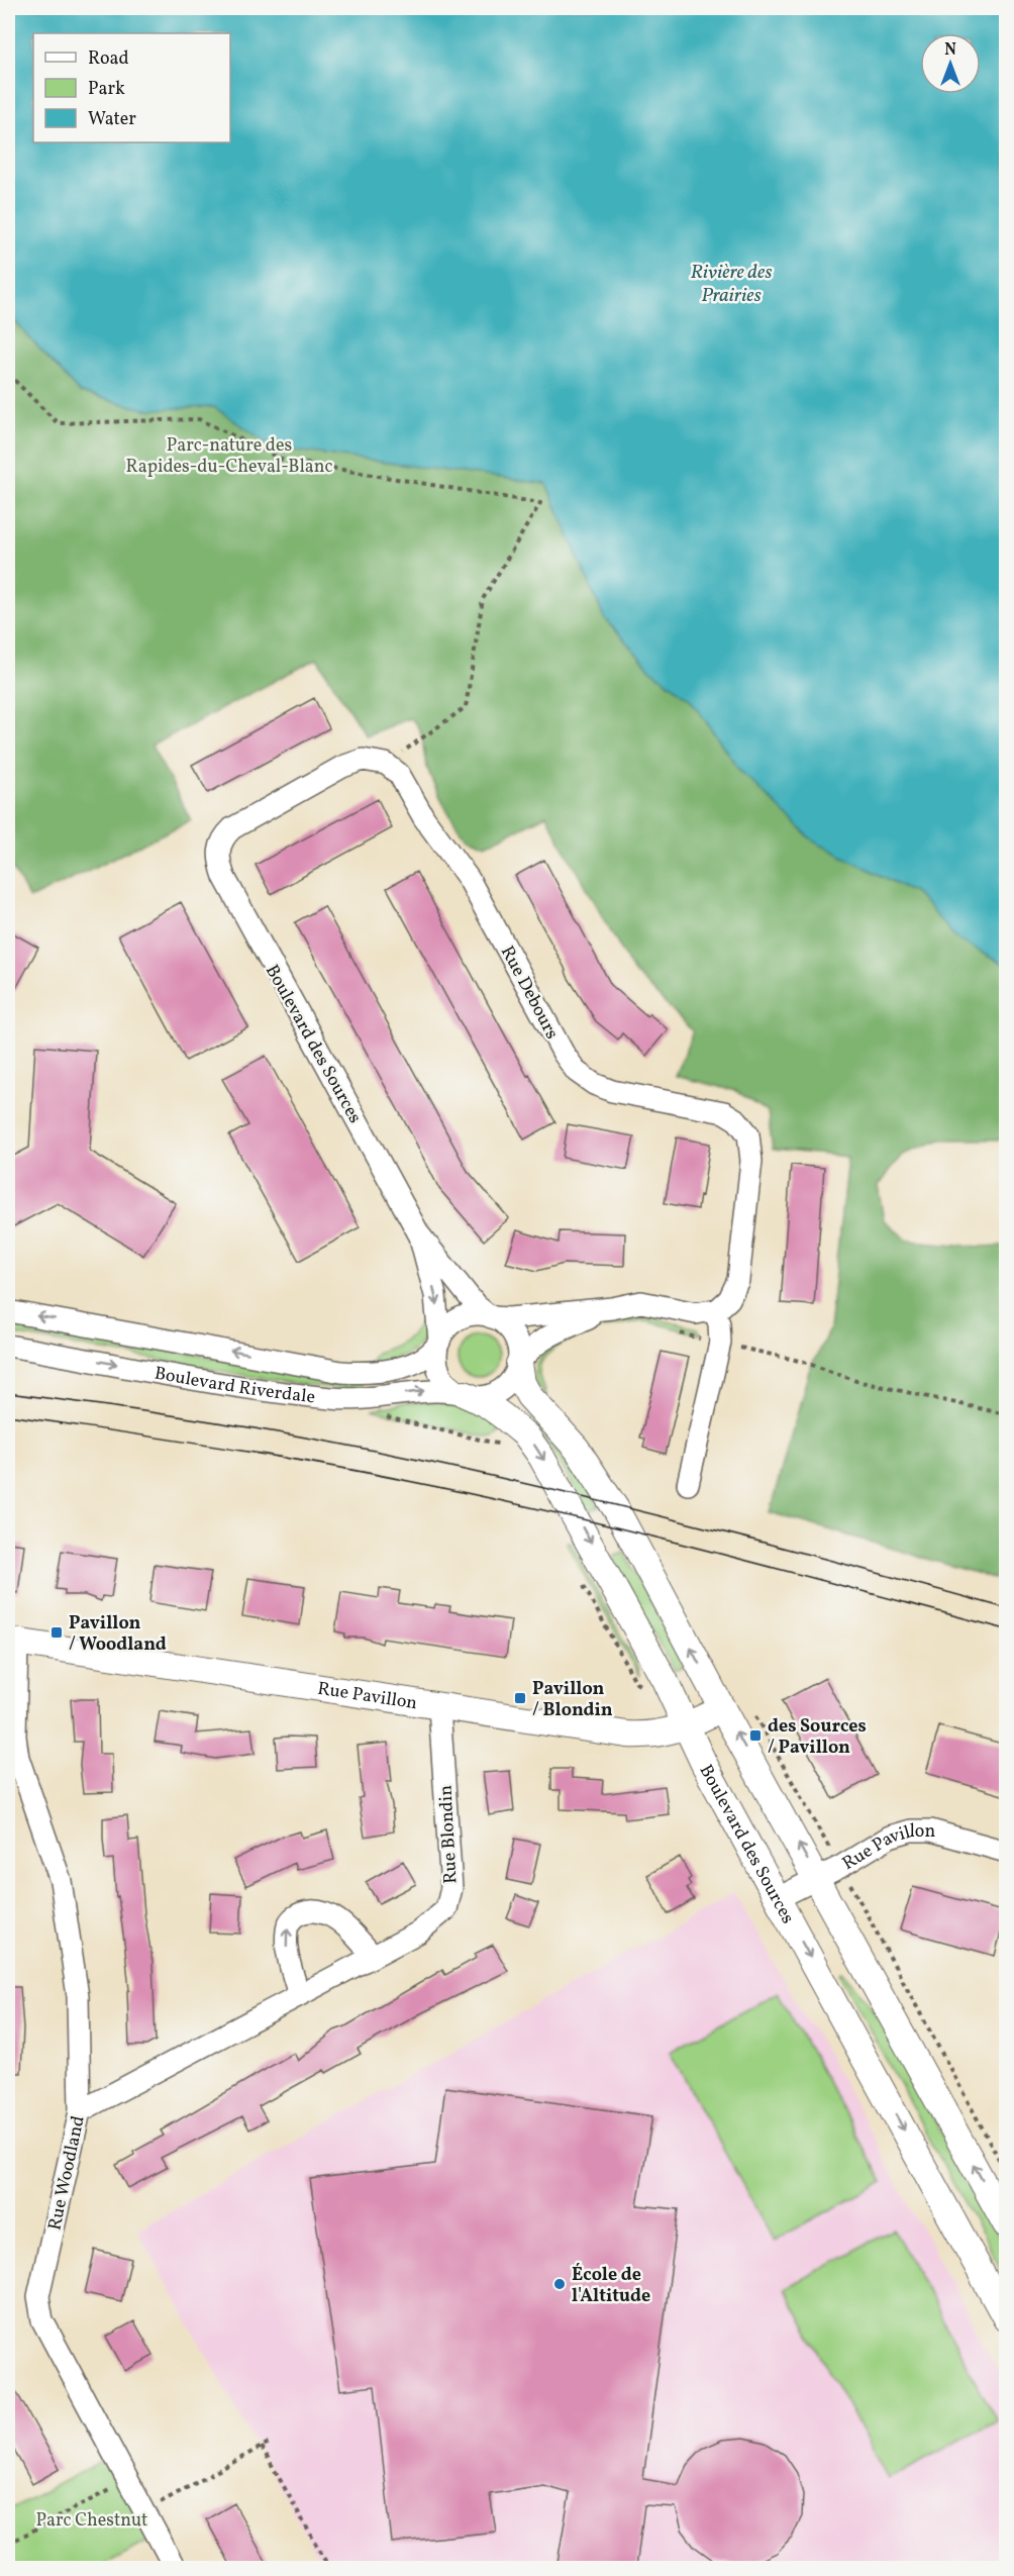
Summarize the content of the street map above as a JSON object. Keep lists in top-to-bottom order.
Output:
{
  "streets": {
    "street": [
      "Rue Debours",
      "Boulevard des Sources",
      "Boulevard Riverdale",
      "Rue Pavillon",
      "Rue Blondin",
      "Rue Woodland"
    ]
  },
  "crossings": [
    ["Rue Debours", "Boulevard des Sources"],
    ["Boulevard des Sources", "Boulevard Riverdale"],
    ["Boulevard des Sources", "Rue Pavillon"],
    ["Rue Pavillon", "Rue Blondin"],
    ["Rue Pavillon", "Rue Woodland"],
    ["Rue Blondin", "Rue Woodland"]
  ],
  "water": ["Rivière des Prairies"],
  "parks": ["Parc-nature des Rapides-du-Cheval-Blanc", "Parc Chestnut"],
  "places": {
    "transit": ["Pavillon / Woodland", "Pavillon / Blondin", "des Sources / Pavillon"],
    "other": ["École de l'Altitude"]
  },
  "legend": ["Road", "Park", "Water"],
  "north": "top"
}
